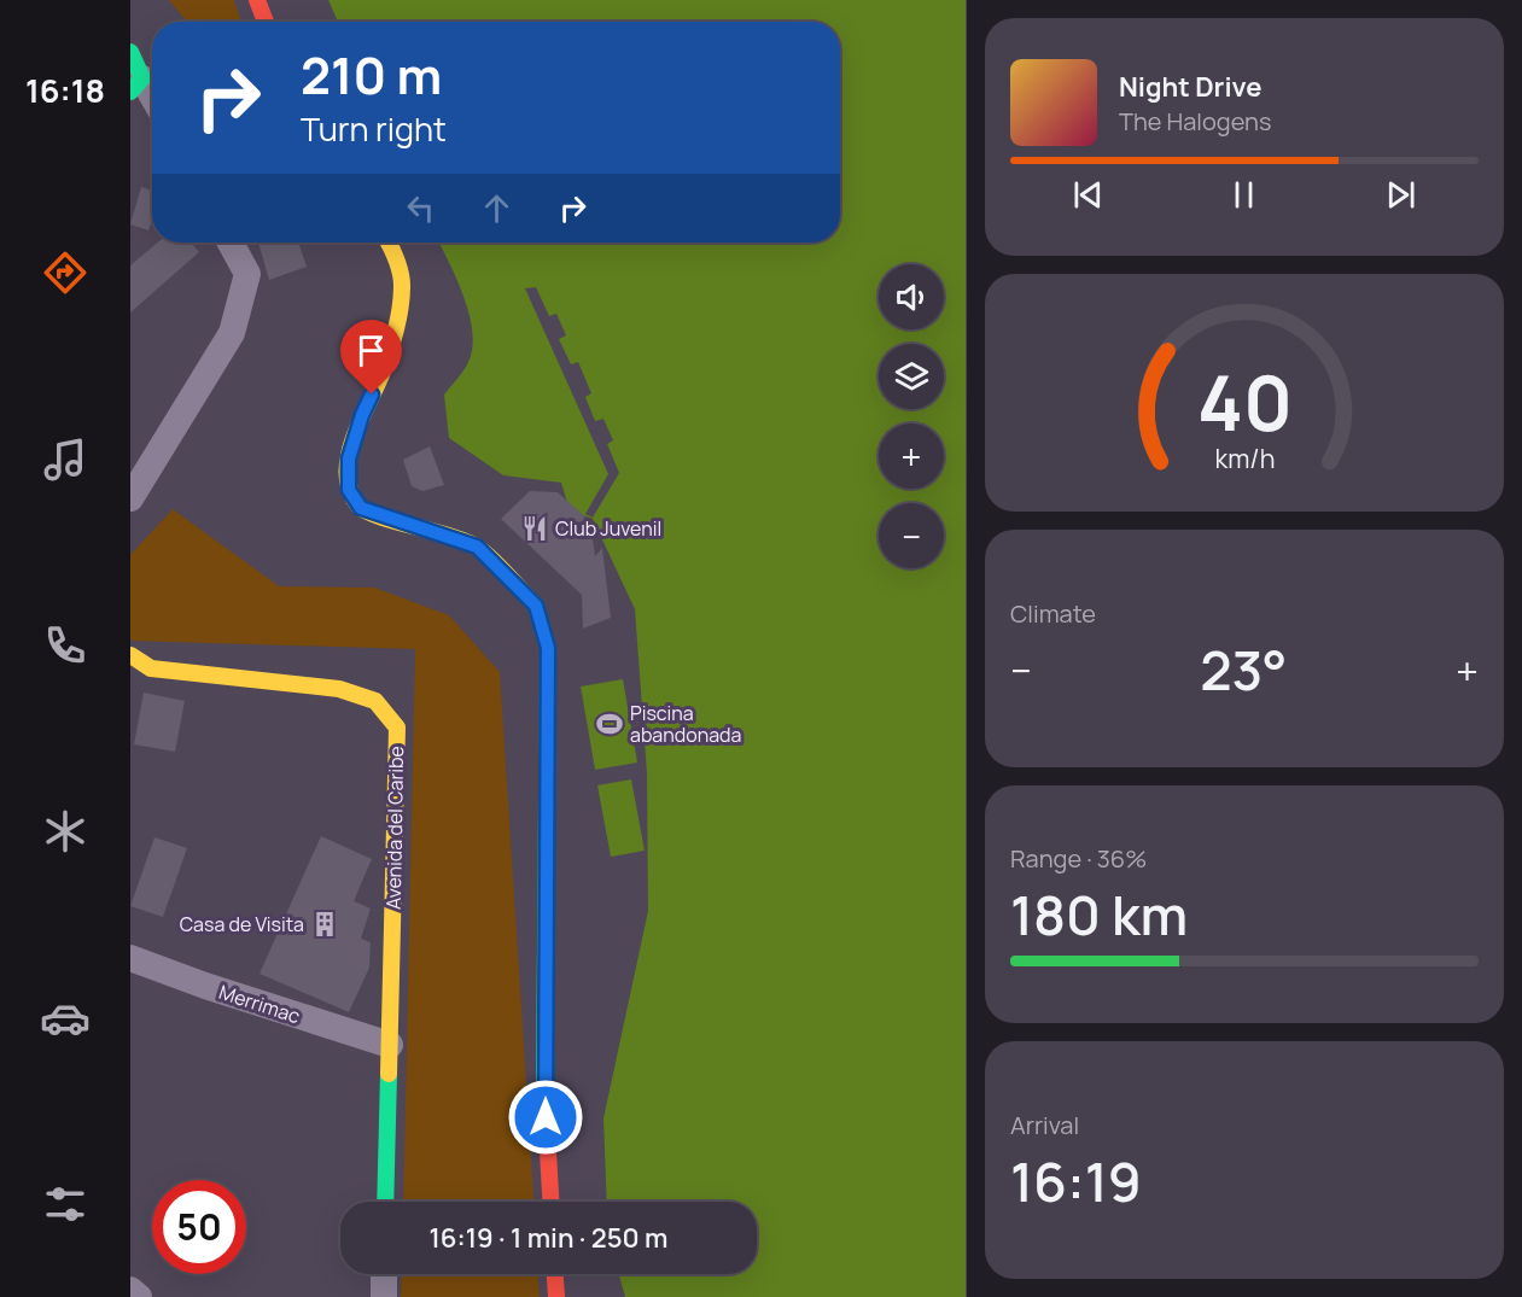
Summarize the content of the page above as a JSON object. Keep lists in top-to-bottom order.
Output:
{
  "streets": {
    "main road": ["Avenida del Caribe"],
    "street": ["Merrimac"]
  },
  "crossings": [
    ["Avenida del Caribe", "Merrimac"]
  ],
  "places": {
    "restaurant": ["Club Juvenil"],
    "sports": ["Piscina abandonada"],
    "building": ["Casa de Visita"]
  },
  "page": {
    "tabs": "16:18",
    "turn": ["210 m", "Turn right"],
    "song": ["Night Drive", "The Halogens"],
    "map_buttons": ["+", "−"],
    "tile": [
      "Climate",
      ["Range · 36%", "180 km"],
      ["Arrival", "16:19"]
    ],
    "heat": ["−", "23°", "+"],
    "limit": "50",
    "trip": "16:19 · 1 min · 250 m",
    "gauge": ["40", "km/h"]
  }
}
